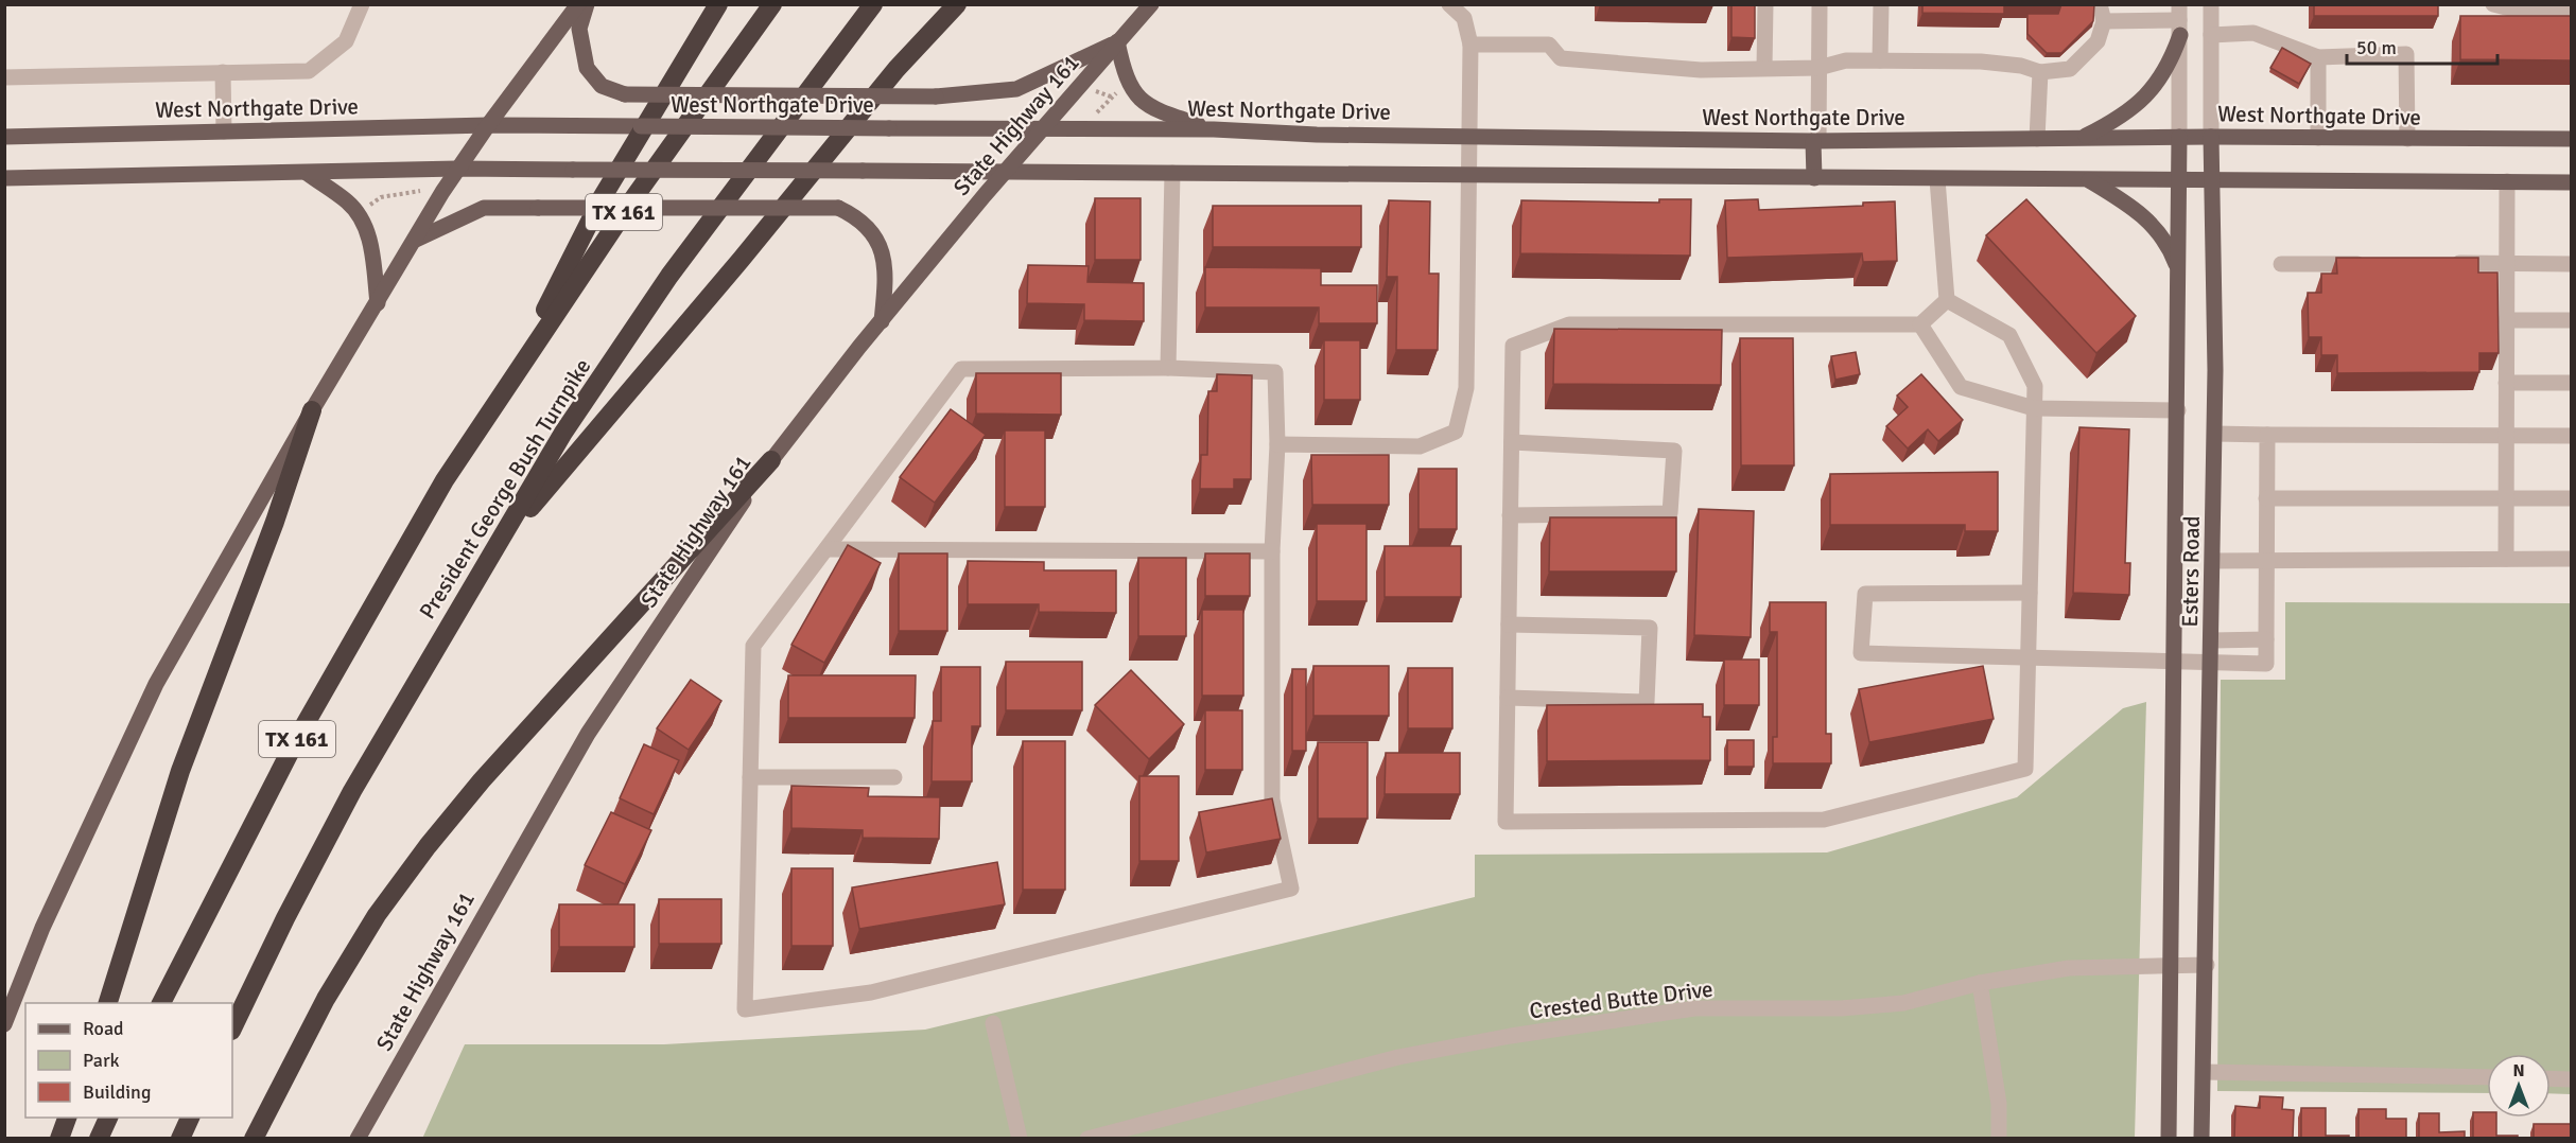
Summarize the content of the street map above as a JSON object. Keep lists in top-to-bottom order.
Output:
{
  "streets": {
    "highway": ["TX 161", "President George Bush Turnpike"],
    "main road": ["West Northgate Drive", "State Highway 161", "Esters Road"],
    "street": ["Crested Butte Drive"]
  },
  "crossings": [
    ["West Northgate Drive", "State Highway 161"],
    ["West Northgate Drive", "Esters Road"],
    ["Esters Road", "Crested Butte Drive"]
  ],
  "legend": ["Road", "Park", "Building"],
  "scale_bar": "50 m",
  "north": "top"
}
